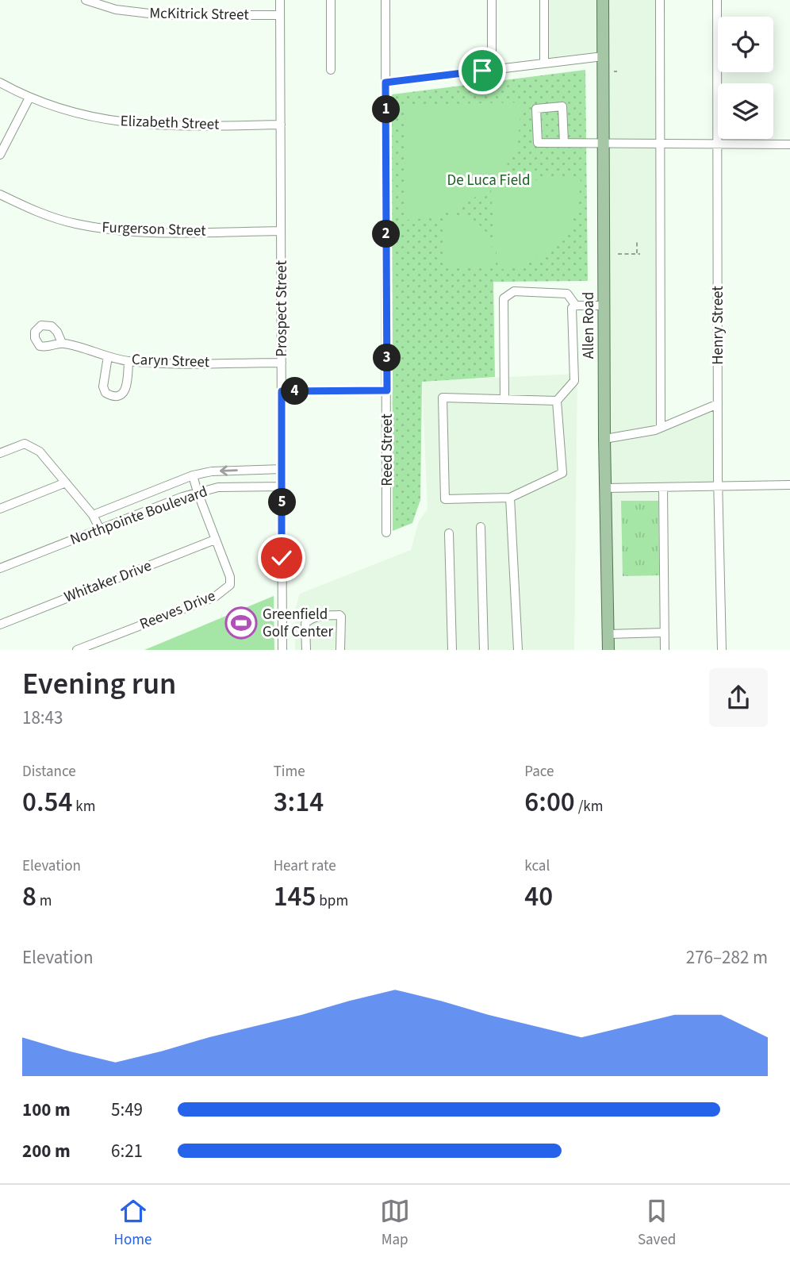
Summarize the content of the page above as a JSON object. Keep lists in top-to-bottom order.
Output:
{
  "streets": {
    "main road": ["Allen Road"],
    "street": [
      "McKitrick Street",
      "Elizabeth Street",
      "Furgerson Street",
      "Prospect Street",
      "Henry Street",
      "Caryn Street",
      "Reed Street",
      "Northpointe Boulevard",
      "Whitaker Drive",
      "Reeves Drive"
    ]
  },
  "crossings": [
    ["McKitrick Street", "Prospect Street"],
    ["Elizabeth Street", "Prospect Street"],
    ["Furgerson Street", "Prospect Street"],
    ["Prospect Street", "Caryn Street"],
    ["Prospect Street", "Northpointe Boulevard"],
    ["Northpointe Boulevard", "Reeves Drive"],
    ["Whitaker Drive", "Reeves Drive"]
  ],
  "parks": ["De Luca Field"],
  "places": {
    "sports": ["Greenfield Golf Center"]
  },
  "page": {
    "pins": [
      "1",
      "2",
      "3",
      "4",
      "5"
    ],
    "heading": ["Evening run", "18:43"],
    "stats": [
      ["Distance", "0.54 km"],
      ["Time", "3:14"],
      ["Pace", "6:00 /km"],
      ["Elevation", "8 m"],
      ["Heart rate", "145 bpm"],
      ["kcal", "40"]
    ],
    "chart": ["Elevation", "276–282 m"],
    "list": [
      {
        "name": "100 m",
        "note": "5:49"
      },
      {
        "name": "200 m",
        "note": "6:21"
      }
    ],
    "tabs": ["Home", "Map", "Saved"]
  }
}
